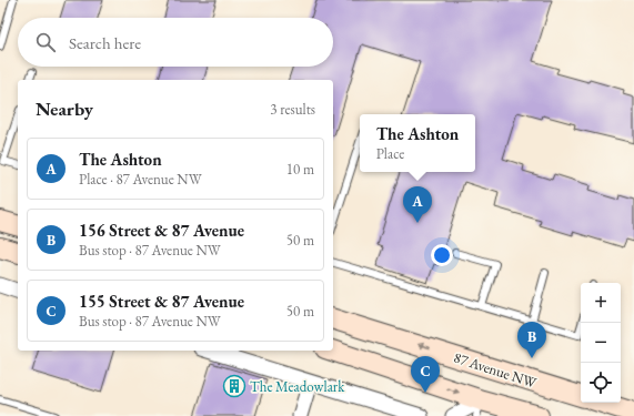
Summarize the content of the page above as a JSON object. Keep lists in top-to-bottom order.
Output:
{
  "streets": {
    "main road": ["87 Avenue NW"]
  },
  "places": {
    "building": ["The Meadowlark"]
  },
  "page": {
    "search": "Search here",
    "heading": ["Nearby", "3 results"],
    "popup": ["The Ashton", "Place"],
    "list": [
      {
        "mark": "A",
        "name": "The Ashton",
        "note": "Place · 87 Avenue NW",
        "value": "10 m"
      },
      {
        "mark": "B",
        "name": "156 Street & 87 Avenue",
        "note": "Bus stop · 87 Avenue NW",
        "value": "50 m"
      },
      {
        "mark": "C",
        "name": "155 Street & 87 Avenue",
        "note": "Bus stop · 87 Avenue NW",
        "value": "50 m"
      }
    ],
    "pins": ["A", "B", "C"],
    "map_buttons": ["+", "−"]
  }
}
